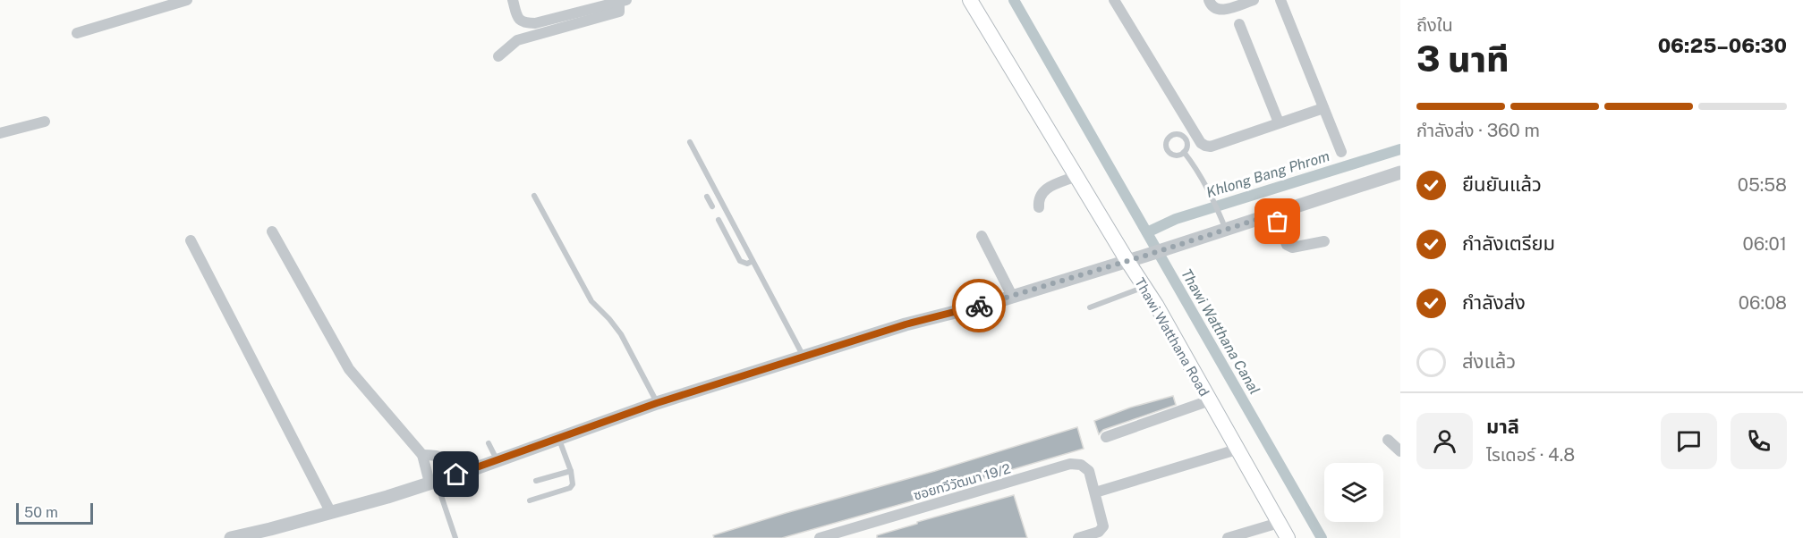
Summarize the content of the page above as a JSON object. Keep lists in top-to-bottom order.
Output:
{
  "streets": {
    "main road": ["Thawi Watthana Road"],
    "street": ["ซอยทวีวัฒนา 19/2"]
  },
  "water": ["Khlong Bang Phrom", "Thawi Watthana Canal"],
  "scale_bar": "50 m",
  "page": {
    "heading": ["3 นาที", "ถึงใน", "06:25–06:30"],
    "panel": ["มาลี", "ไรเดอร์ · 4.8"],
    "bar": "กำลังส่ง · 360 m",
    "list": [
      ["ยืนยันแล้ว", "05:58"],
      ["กำลังเตรียม", "06:01"],
      ["กำลังส่ง", "06:08"],
      "ส่งแล้ว"
    ],
    "scale": "50 m"
  }
}
